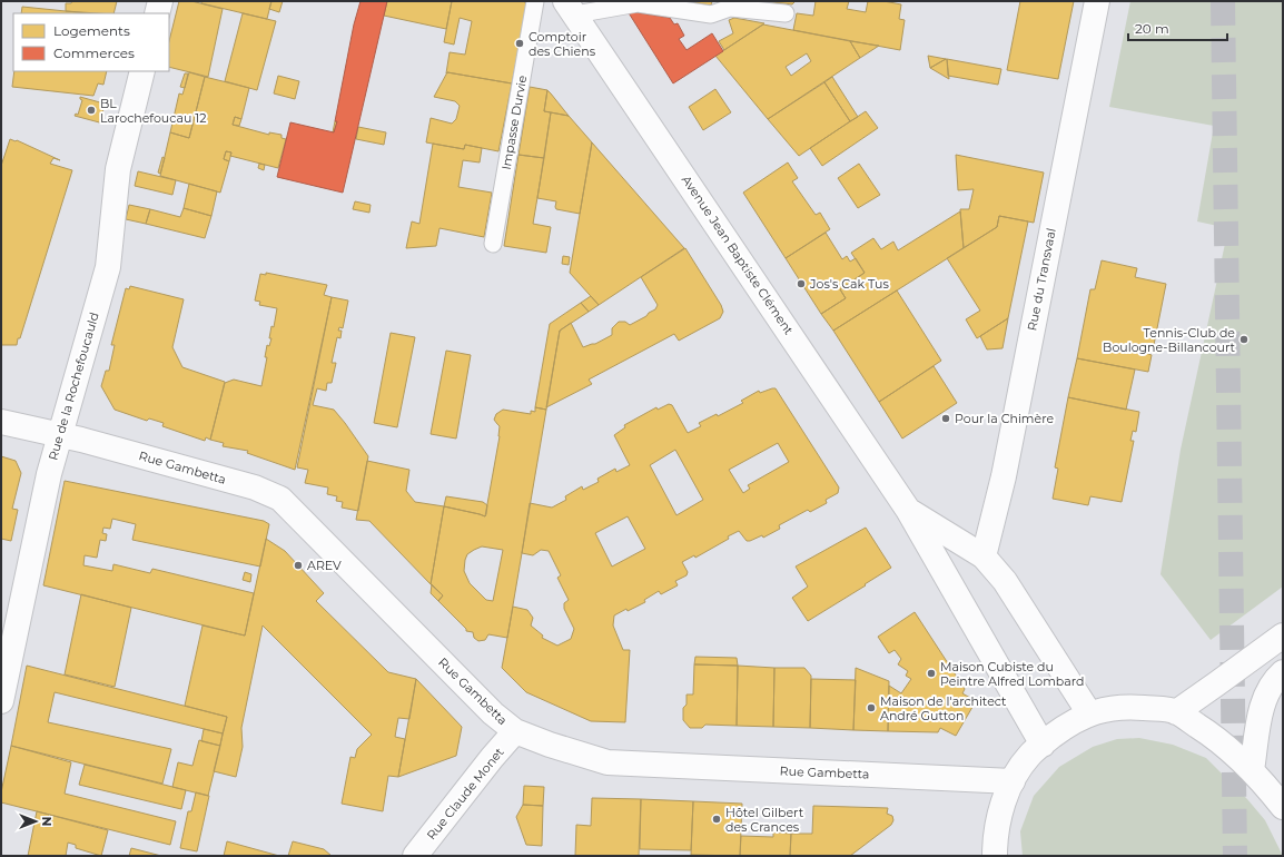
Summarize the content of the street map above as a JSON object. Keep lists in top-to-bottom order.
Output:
{
  "streets": {
    "street": [
      "Avenue Jean Baptiste Clément",
      "Rue du Transvaal",
      "Rue de la Rochefoucauld",
      "Rue Gambetta",
      "Rue Claude Monet"
    ],
    "lane": ["Impasse Durvie"]
  },
  "crossings": [
    ["Avenue Jean Baptiste Clément", "Rue du Transvaal"],
    ["Rue de la Rochefoucauld", "Rue Gambetta"],
    ["Rue Gambetta", "Rue Claude Monet"]
  ],
  "places": [
    "Comptoir des Chiens",
    "BL Larochefoucau 12",
    "Jos's Cak Tus",
    "Tennis-Club de Boulogne-Billancourt",
    "Pour la Chimère",
    "AREV",
    "Maison Cubiste du Peintre Alfred Lombard",
    "Maison de l'architect André Gutton",
    "Hôtel Gilbert des Crances"
  ],
  "legend": ["Logements", "Commerces"],
  "scale_bar": "20 m",
  "north": "right"
}
